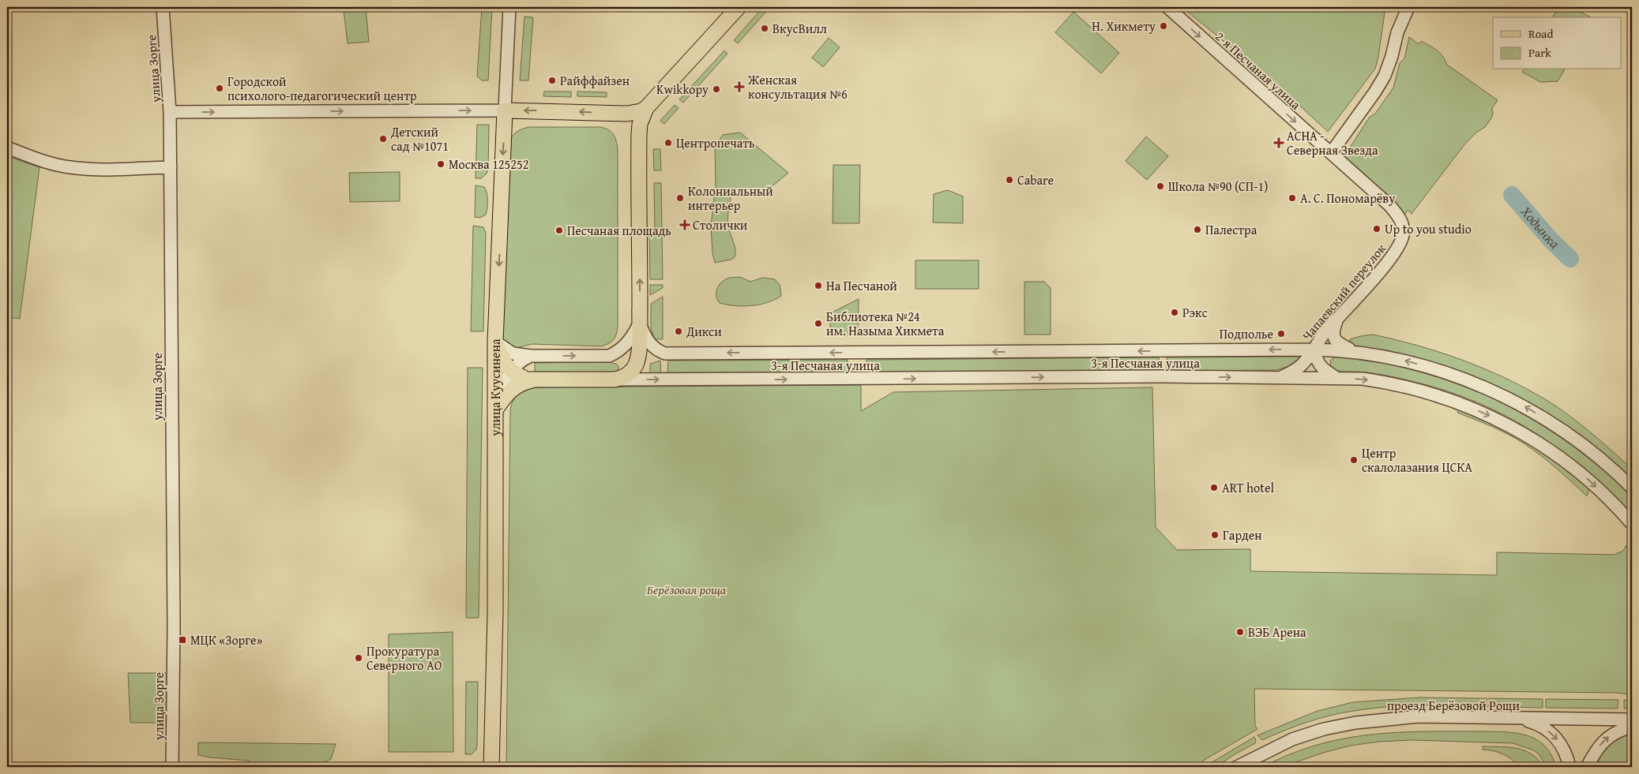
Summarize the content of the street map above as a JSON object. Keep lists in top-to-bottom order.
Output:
{
  "streets": {
    "main road": ["улица Куусинена"],
    "street": [
      "улица Зорге",
      "2-я Песчаная улица",
      "Чапаевский переулок",
      "3-я Песчаная улица",
      "проезд Берёзовой Рощи"
    ]
  },
  "crossings": [
    ["2-я Песчаная улица", "Чапаевский переулок"],
    ["Чапаевский переулок", "3-я Песчаная улица"]
  ],
  "one_way": ["2-я Песчаная улица"],
  "water": ["Ходынка"],
  "parks": ["Берёзовая роща"],
  "places": {
    "other": [
      "Н. Хикмету",
      "ВкусВилл",
      "Райффайзен",
      "Городской психолого-педагогический центр",
      "Kwikkopy",
      "Детский сад №1071",
      "Центропечать",
      "Москва 125252",
      "Cabare",
      "Школа №90 (СП-1)",
      "Колониальный интерьер",
      "А. С. Пономарёву",
      "Up to you studio",
      "Палестра",
      "Песчаная площадь",
      "На Песчаной",
      "Рэкс",
      "Библиотека №24 им. Назыма Хикмета",
      "Дикси",
      "Подполье",
      "Центр скалолазания ЦСКА",
      "ART hotel",
      "Гарден",
      "ВЭБ Арена",
      "Прокуратура Северного АО"
    ],
    "health": ["Женская консультация №6", "АСНА - Северная Звезда", "Столички"],
    "transit": ["МЦК «Зорге»"]
  },
  "legend": ["Road", "Park"]
}
